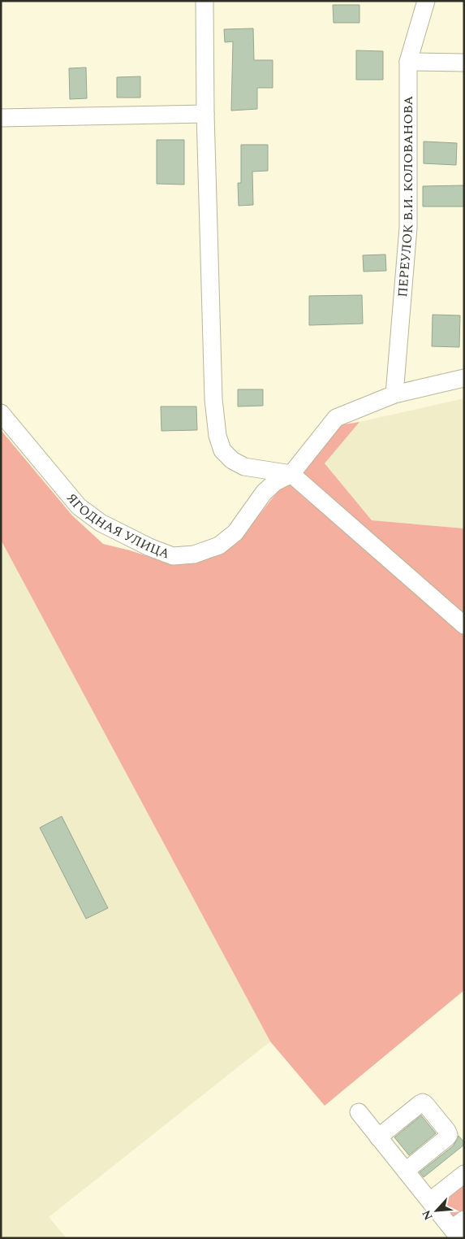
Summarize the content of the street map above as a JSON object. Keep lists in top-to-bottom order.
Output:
{
  "streets": {
    "street": ["ПЕРЕУЛОК В.И. КОЛОВАНОВА", "ЯГОДНАЯ УЛИЦА"]
  },
  "north": "bottom left"
}
